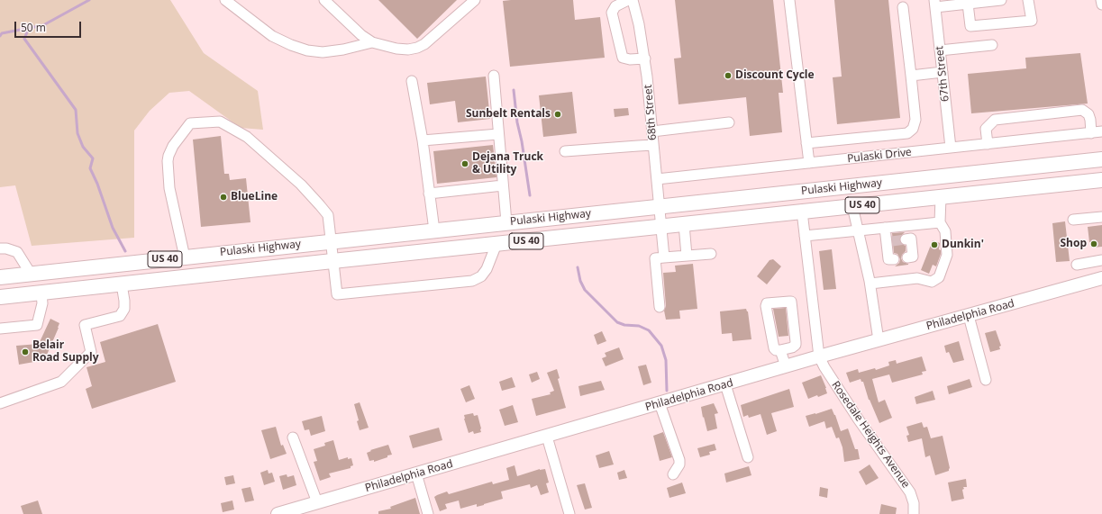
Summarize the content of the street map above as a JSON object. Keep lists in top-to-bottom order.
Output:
{
  "streets": {
    "highway": ["Pulaski Highway", "US 40"],
    "main road": ["Philadelphia Road"],
    "street": [
      "67th Street",
      "68th Street",
      "Pulaski Drive",
      "Rosedale Heights Avenue"
    ]
  },
  "crossings": [
    ["67th Street", "Pulaski Drive"],
    ["68th Street", "Pulaski Drive"],
    ["68th Street", "Pulaski Highway"],
    ["Philadelphia Road", "Rosedale Heights Avenue"]
  ],
  "places": [
    "Discount Cycle",
    "Sunbelt Rentals",
    "Dejana Truck & Utility",
    "BlueLine",
    "Shop",
    "Dunkin'",
    "Belair Road Supply"
  ],
  "scale_bar": "50 m"
}
